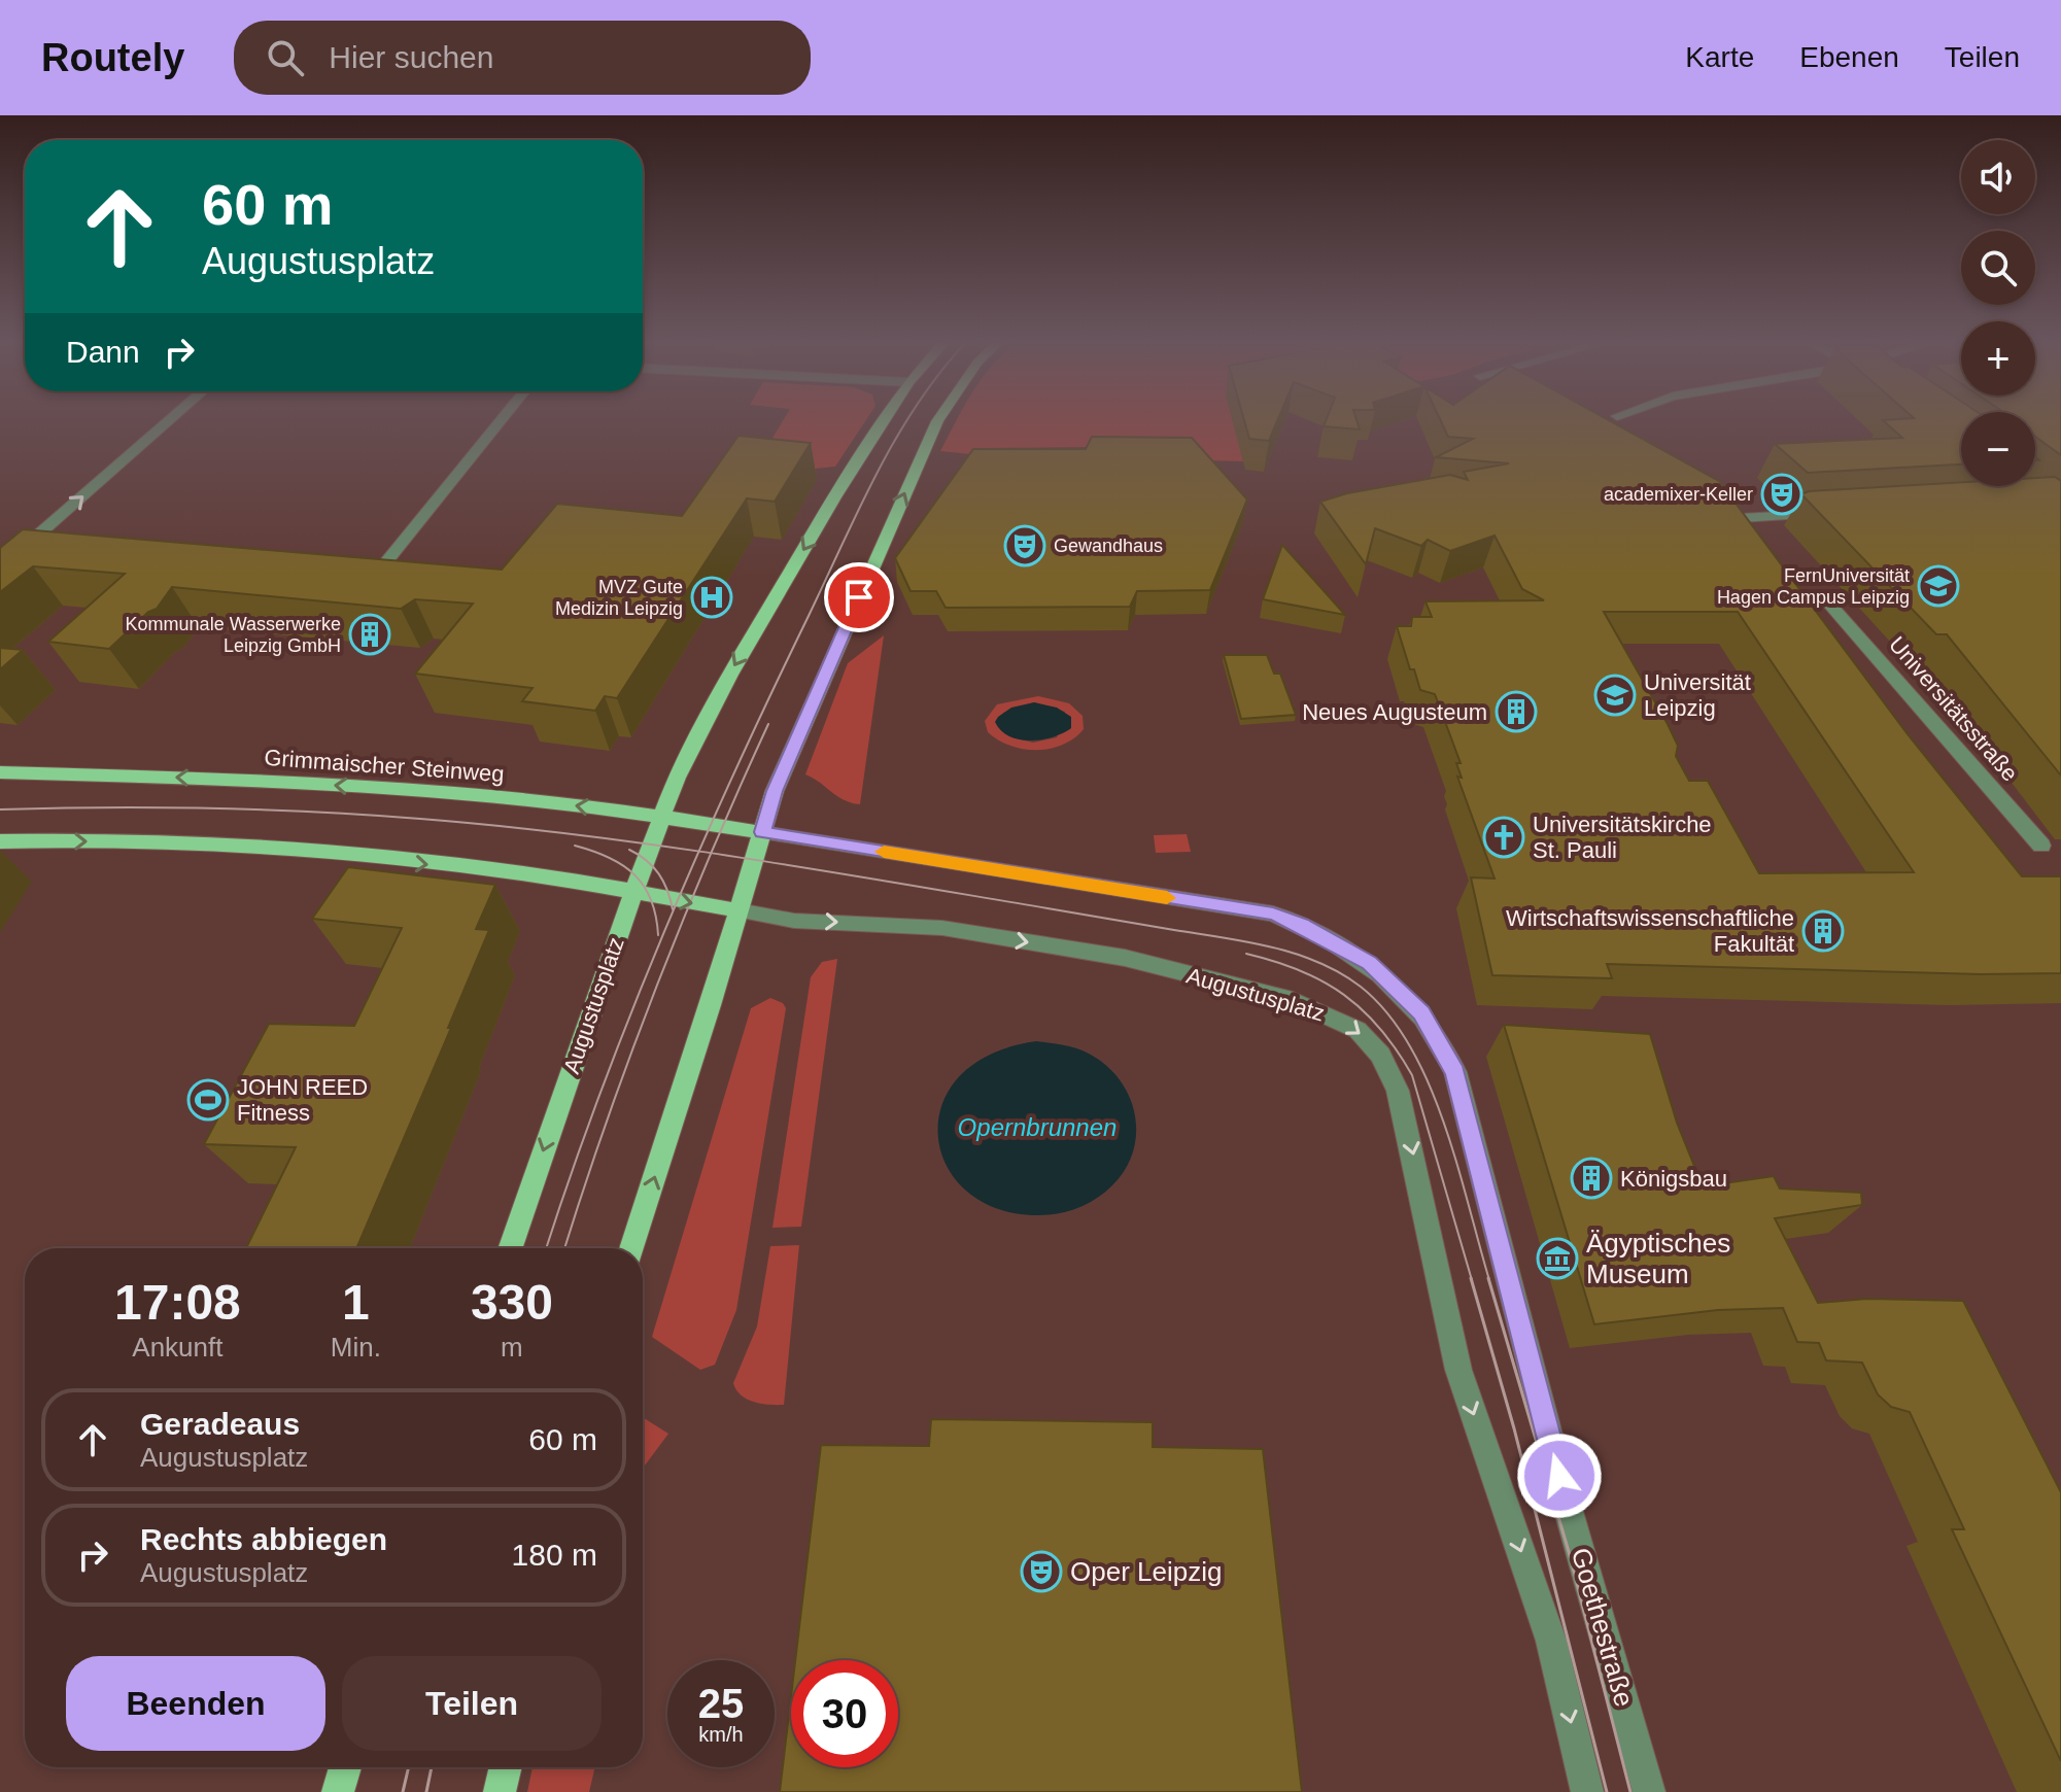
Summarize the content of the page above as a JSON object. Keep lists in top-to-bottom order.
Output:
{
  "streets": {
    "main road": ["Grimmaischer Steinweg", "Augustusplatz"],
    "street": ["Universitätsstraße", "Goethestraße"]
  },
  "crossings": [
    ["Grimmaischer Steinweg", "Augustusplatz"],
    ["Grimmaischer Steinweg", "Goethestraße"]
  ],
  "water": ["Opernbrunnen"],
  "places": {
    "theatre": ["academixer-Keller", "Gewandhaus", "Oper Leipzig"],
    "school or university": ["FernUniversität Hagen Campus Leipzig", "Universität Leipzig"],
    "hospital": ["MVZ Gute Medizin Leipzig"],
    "building": [
      "Kommunale Wasserwerke Leipzig GmbH",
      "Neues Augusteum",
      "Wirtschaftswissenschaftliche Fakultät",
      "Königsbau"
    ],
    "church": ["Universitätskirche St. Pauli"],
    "sports": ["JOHN REED Fitness"],
    "museum": ["Ägyptisches Museum"]
  },
  "page": {
    "header": "Routely",
    "search": "Hier suchen",
    "nav": ["Karte", "Ebenen", "Teilen"],
    "map_buttons": ["+", "−"],
    "turn": ["60 m", "Augustusplatz"],
    "then": "Dann",
    "eta": [
      "17:08",
      "Ankunft",
      "1",
      "Min.",
      "330",
      "m"
    ],
    "list": [
      {
        "name": "Geradeaus",
        "note": "Augustusplatz",
        "value": "60 m"
      },
      {
        "name": "Rechts abbiegen",
        "note": "Augustusplatz",
        "value": "180 m"
      }
    ],
    "buttons": ["Beenden", "Teilen"],
    "speed": "25 km/h",
    "limit": "30"
  }
}
